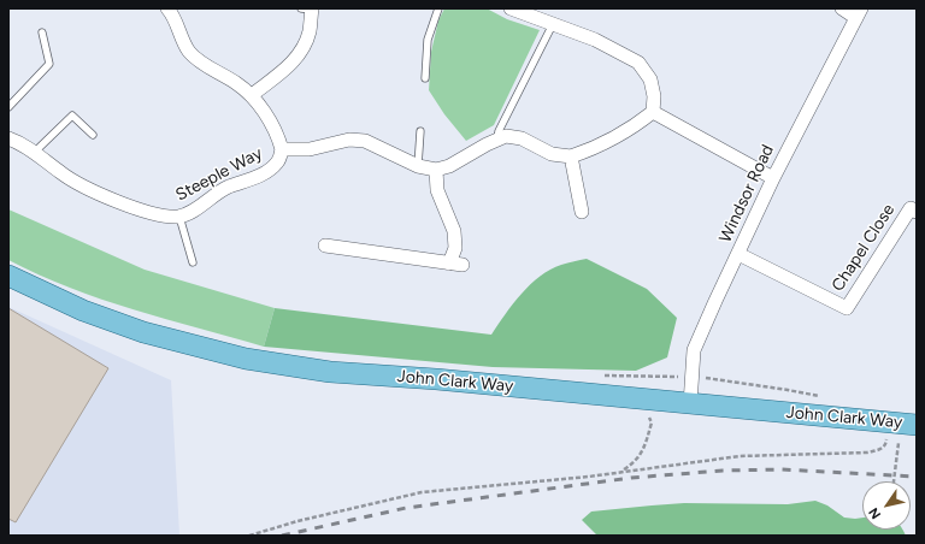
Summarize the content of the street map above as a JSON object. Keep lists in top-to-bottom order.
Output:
{
  "streets": {
    "main road": ["John Clark Way"],
    "street": ["Steeple Way", "Windsor Road", "Chapel Close"]
  },
  "crossings": [
    ["Windsor Road", "Chapel Close"],
    ["Windsor Road", "John Clark Way"]
  ],
  "north": "bottom left"
}
